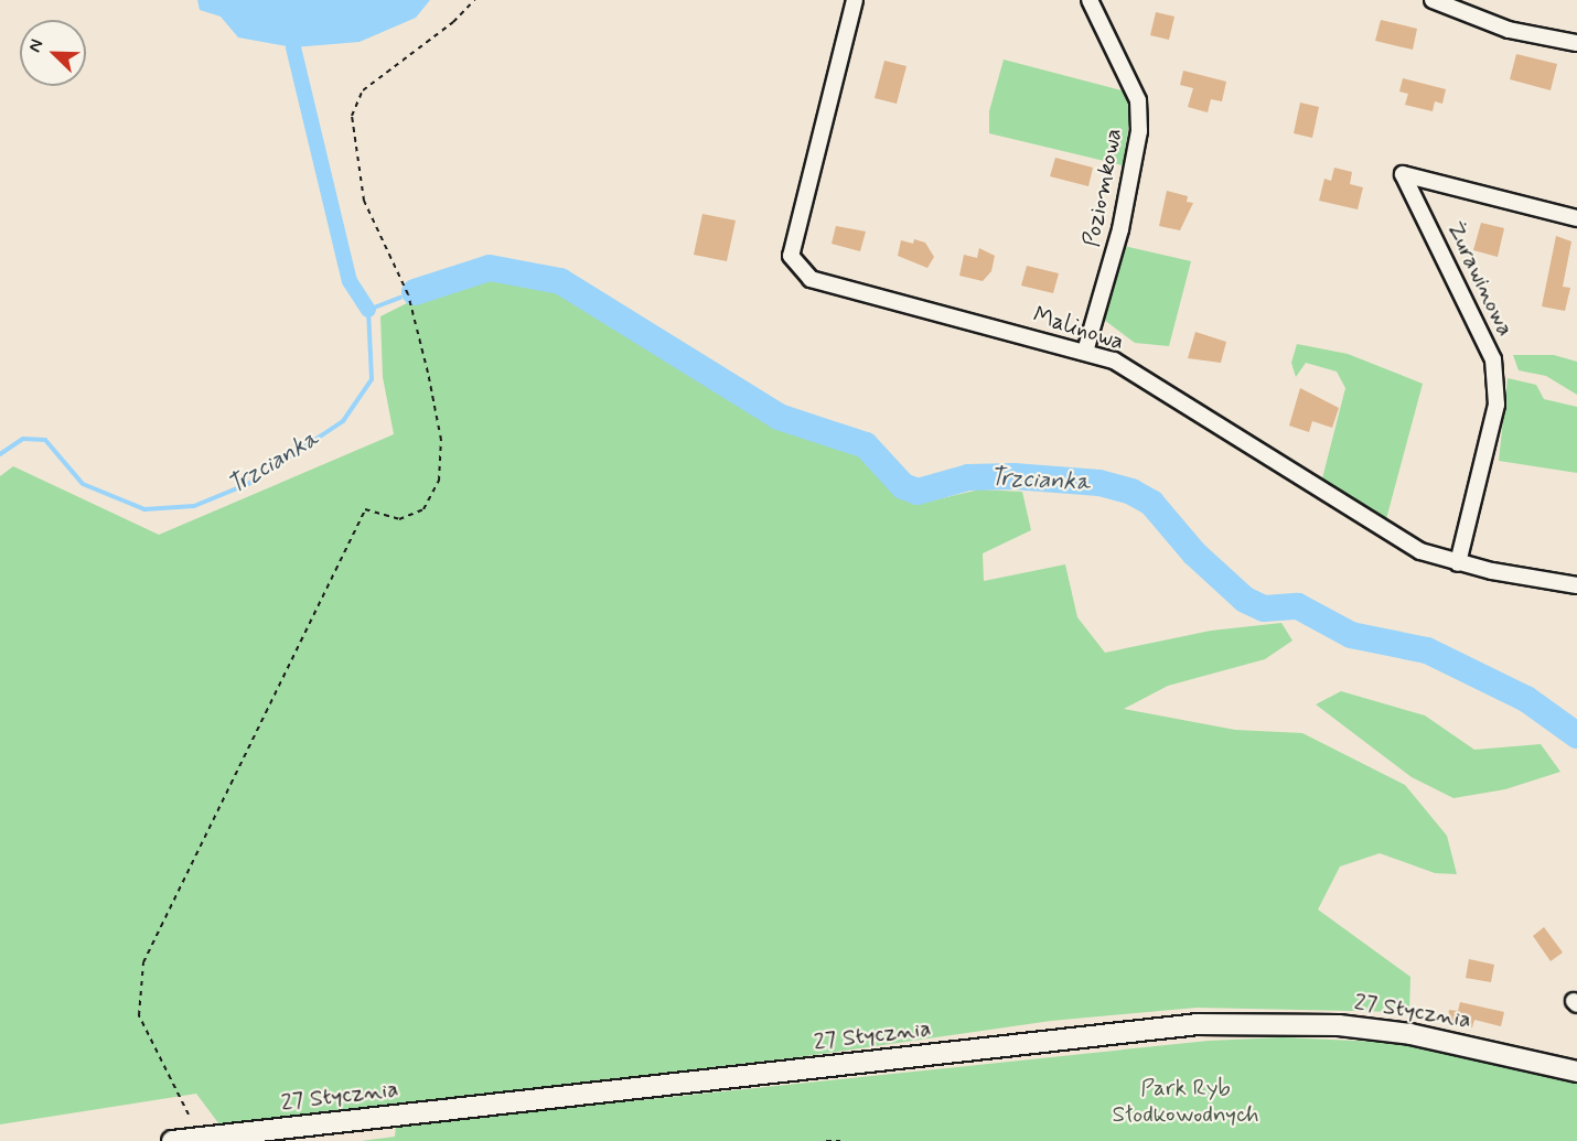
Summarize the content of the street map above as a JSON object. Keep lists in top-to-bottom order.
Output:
{
  "streets": {
    "main road": ["27 Stycznia"],
    "street": ["Poziomkowa", "Żurawinowa", "Malinowa"]
  },
  "crossings": [
    ["Poziomkowa", "Malinowa"],
    ["Żurawinowa", "Malinowa"]
  ],
  "water": ["Trzcianka"],
  "parks": ["Park Ryb Słodkowodnych"],
  "north": "top left"
}
